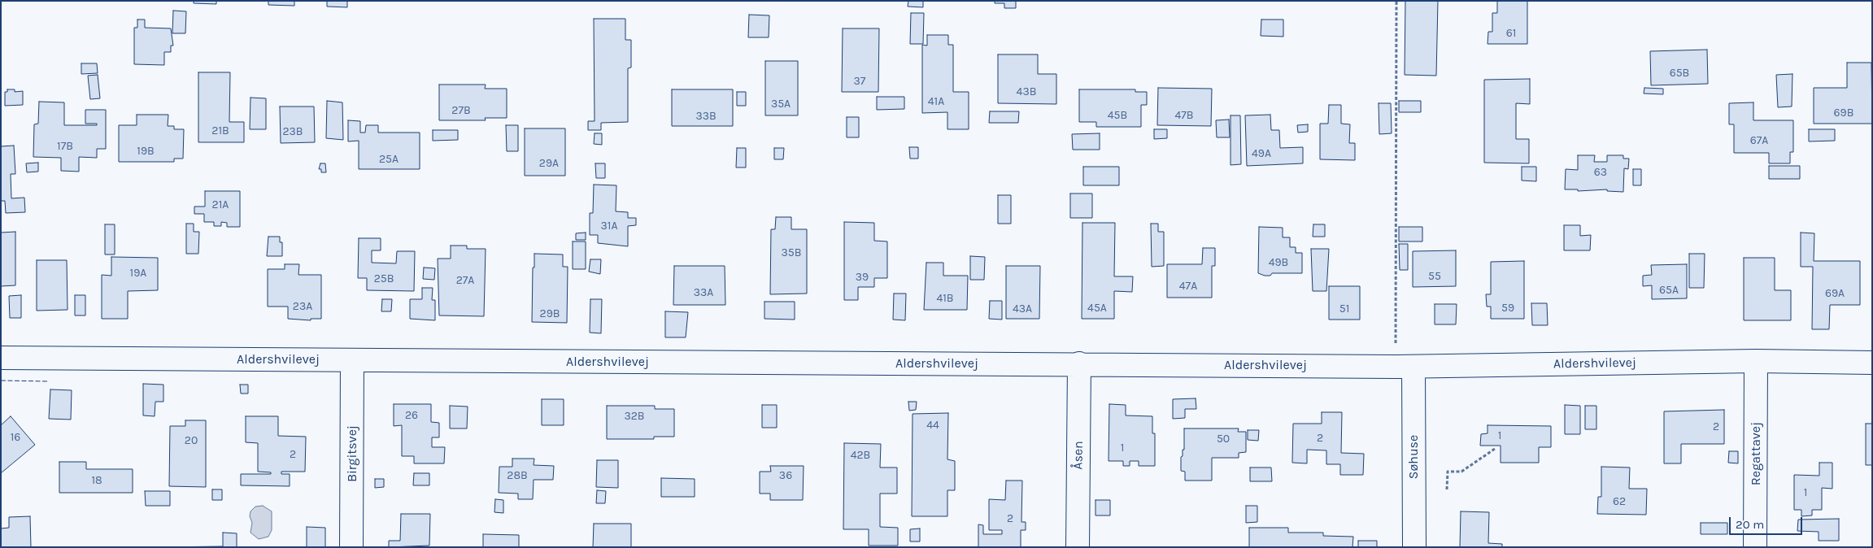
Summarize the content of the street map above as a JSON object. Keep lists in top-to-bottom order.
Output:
{
  "streets": {
    "street": [
      "Aldershvilevej",
      "Birgitsvej",
      "Regattavej",
      "Åsen",
      "Søhuse"
    ]
  },
  "crossings": [
    ["Aldershvilevej", "Birgitsvej"],
    ["Aldershvilevej", "Regattavej"],
    ["Aldershvilevej", "Åsen"],
    ["Aldershvilevej", "Søhuse"]
  ],
  "house_numbers": [
    "61",
    "65B",
    "37",
    "43B",
    "41A",
    "35A",
    "27B",
    "69B",
    "45B",
    "47B",
    "33B",
    "21B",
    "23B",
    "67A",
    "17B",
    "19B",
    "49A",
    "25A",
    "29A",
    "63",
    "21A",
    "31A",
    "35B",
    "49B",
    "19A",
    "55",
    "39",
    "25B",
    "27A",
    "47A",
    "65A",
    "33A",
    "69A",
    "41B",
    "23A",
    "45A",
    "59",
    "43A",
    "51",
    "29B",
    "26",
    "32B",
    "44",
    "2",
    "1",
    "16",
    "2",
    "50",
    "20",
    "1",
    "2",
    "42B",
    "28B",
    "36",
    "18",
    "1",
    "62",
    "2"
  ],
  "scale_bar": "20 m"
}
